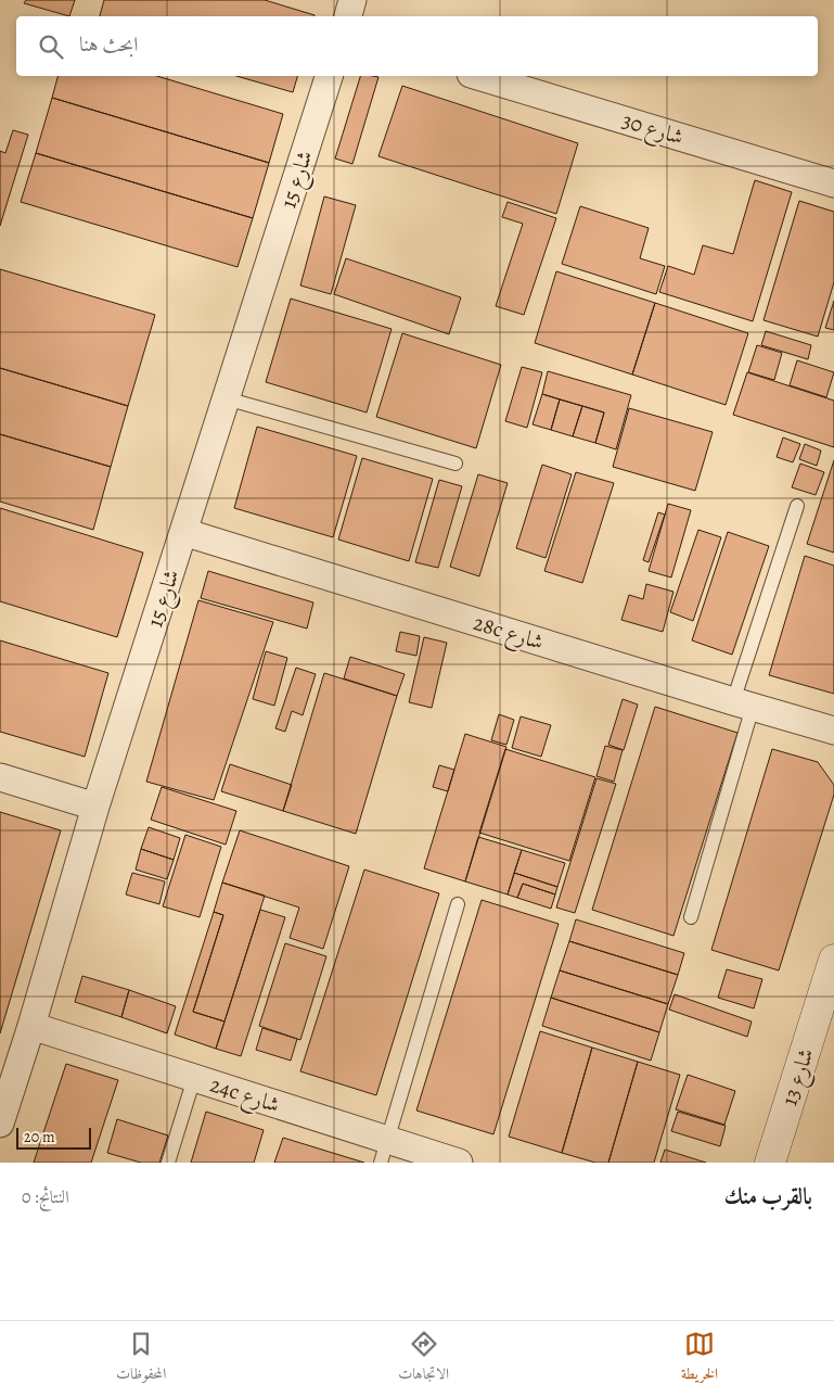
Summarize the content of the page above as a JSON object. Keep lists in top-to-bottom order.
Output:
{
  "streets": {
    "street": [
      "شارع 30",
      "شارع 15",
      "28c شارع",
      "شارع 13",
      "24c شارع"
    ]
  },
  "crossings": [
    ["شارع 15", "28c شارع"],
    ["شارع 15", "24c شارع"]
  ],
  "scale_bar": "20 m",
  "page": {
    "search": "ابحث هنا",
    "scale": "20 m",
    "heading": ["بالقرب منك", "النتائج: 0"],
    "nav": ["الخريطة", "الاتجاهات", "المحفوظات"]
  }
}
